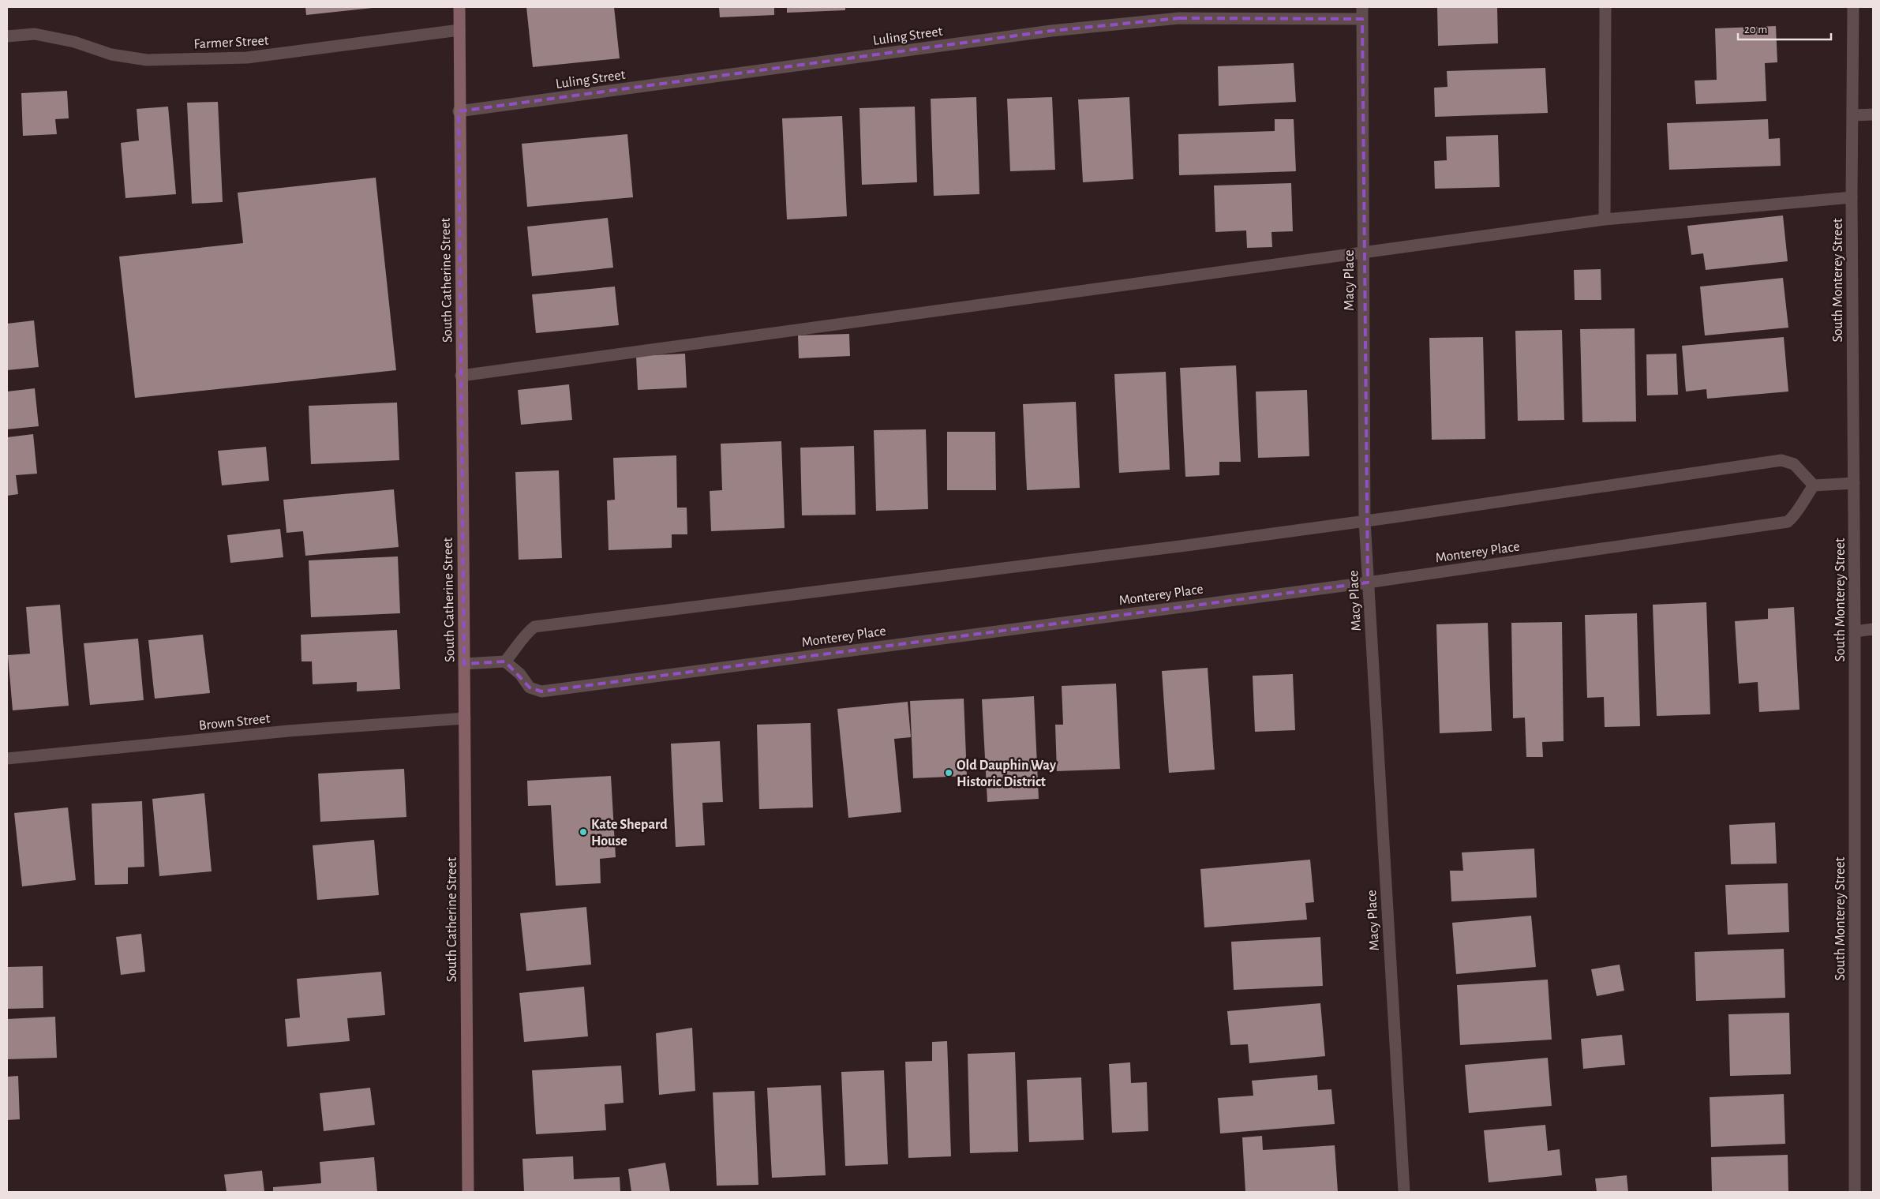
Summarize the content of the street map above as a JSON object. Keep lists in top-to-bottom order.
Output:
{
  "streets": {
    "street": [
      "Luling Street",
      "Farmer Street",
      "South Catherine Street",
      "Macy Place",
      "South Monterey Street",
      "Monterey Place",
      "Brown Street"
    ]
  },
  "crossings": [
    ["Luling Street", "South Catherine Street"],
    ["Luling Street", "Macy Place"],
    ["Farmer Street", "South Catherine Street"],
    ["South Catherine Street", "Brown Street"],
    ["Macy Place", "Monterey Place"]
  ],
  "places": ["Old Dauphin Way Historic District", "Kate Shepard House"],
  "scale_bar": "20 m"
}
